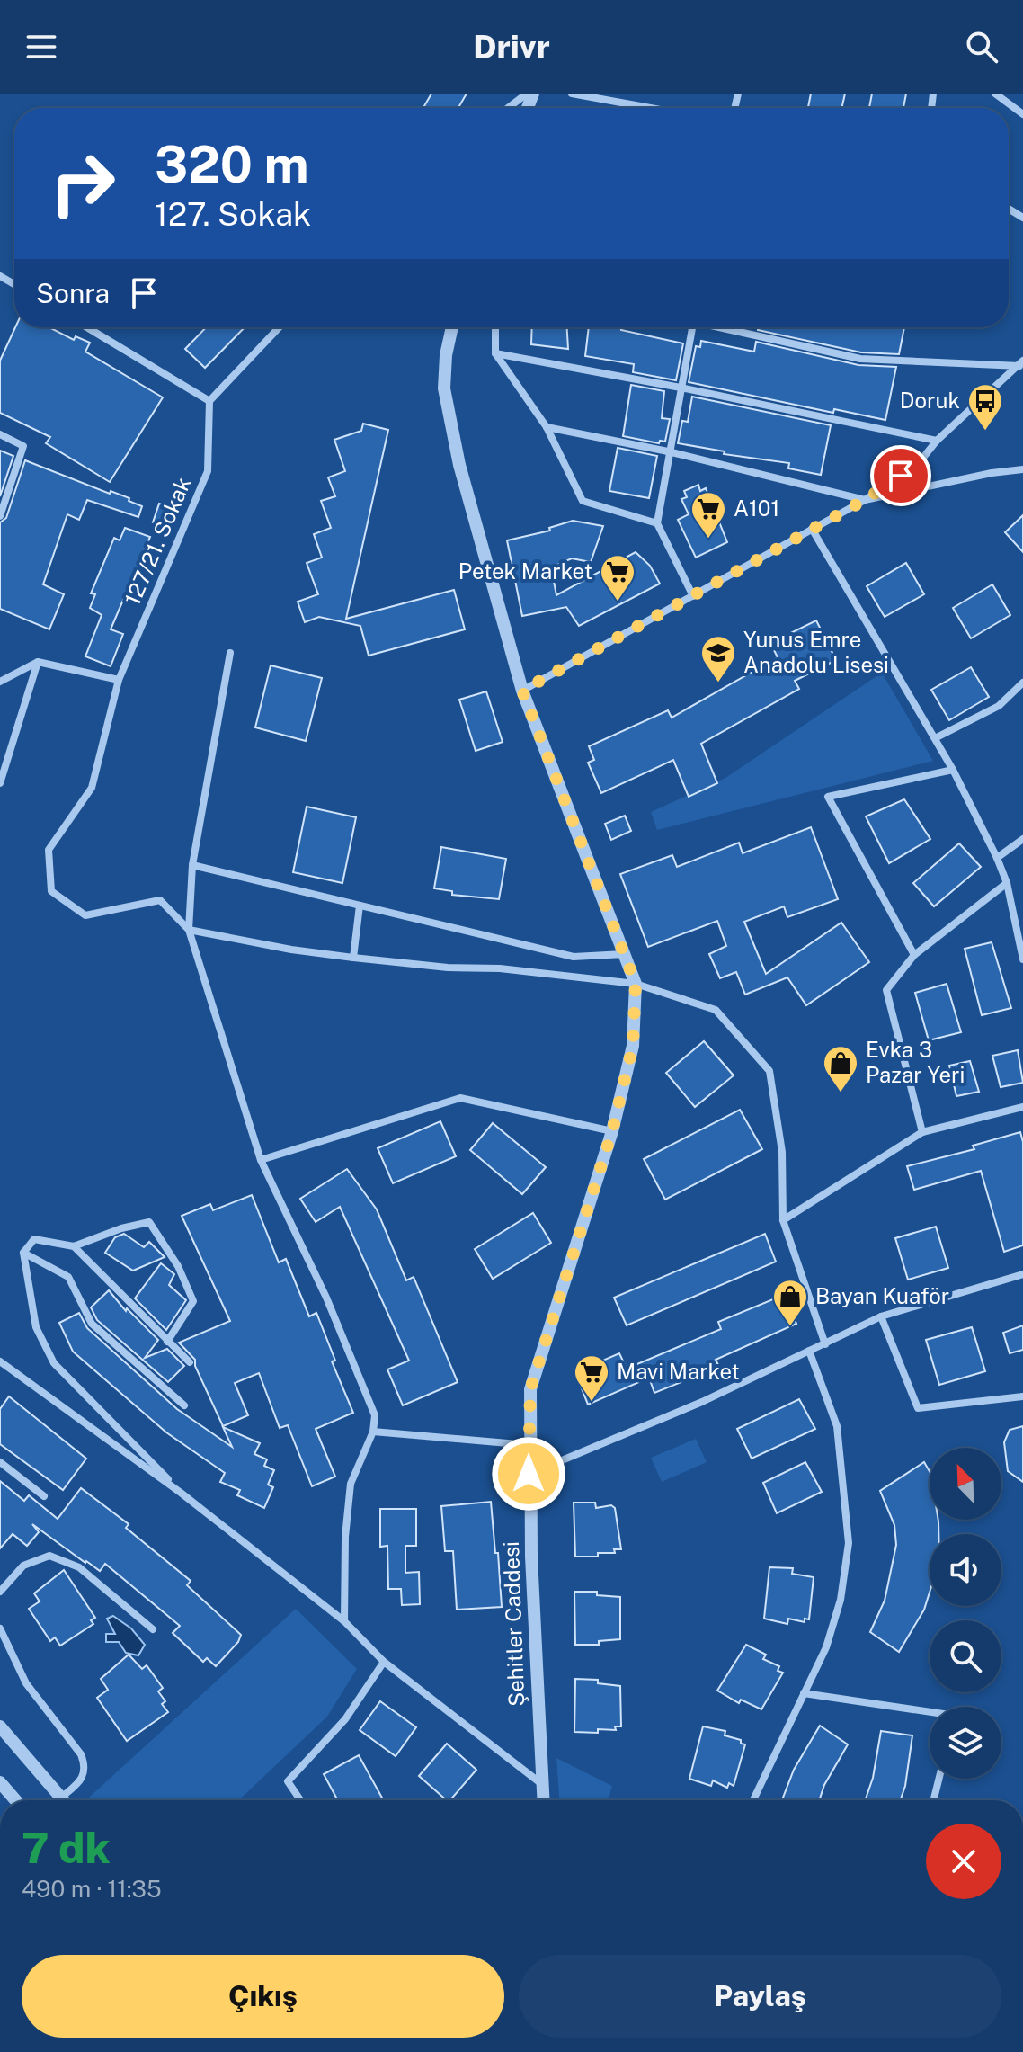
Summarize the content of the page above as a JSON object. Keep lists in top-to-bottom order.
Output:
{
  "streets": {
    "street": ["127/21. Sokak", "Şehitler Caddesi"]
  },
  "places": {
    "bus stop": ["Doruk"],
    "supermarket": ["A101", "Petek Market", "Mavi Market"],
    "school or university": ["Yunus Emre Anadolu Lisesi"],
    "shop": ["Evka 3 Pazar Yeri", "Bayan Kuaför"]
  },
  "north": "top left",
  "page": {
    "header": "Drivr",
    "turn": ["320 m", "127. Sokak"],
    "then": "Sonra",
    "heading": ["7 dk", "490 m · 11:35"],
    "buttons": ["Çıkış", "Paylaş"]
  }
}
